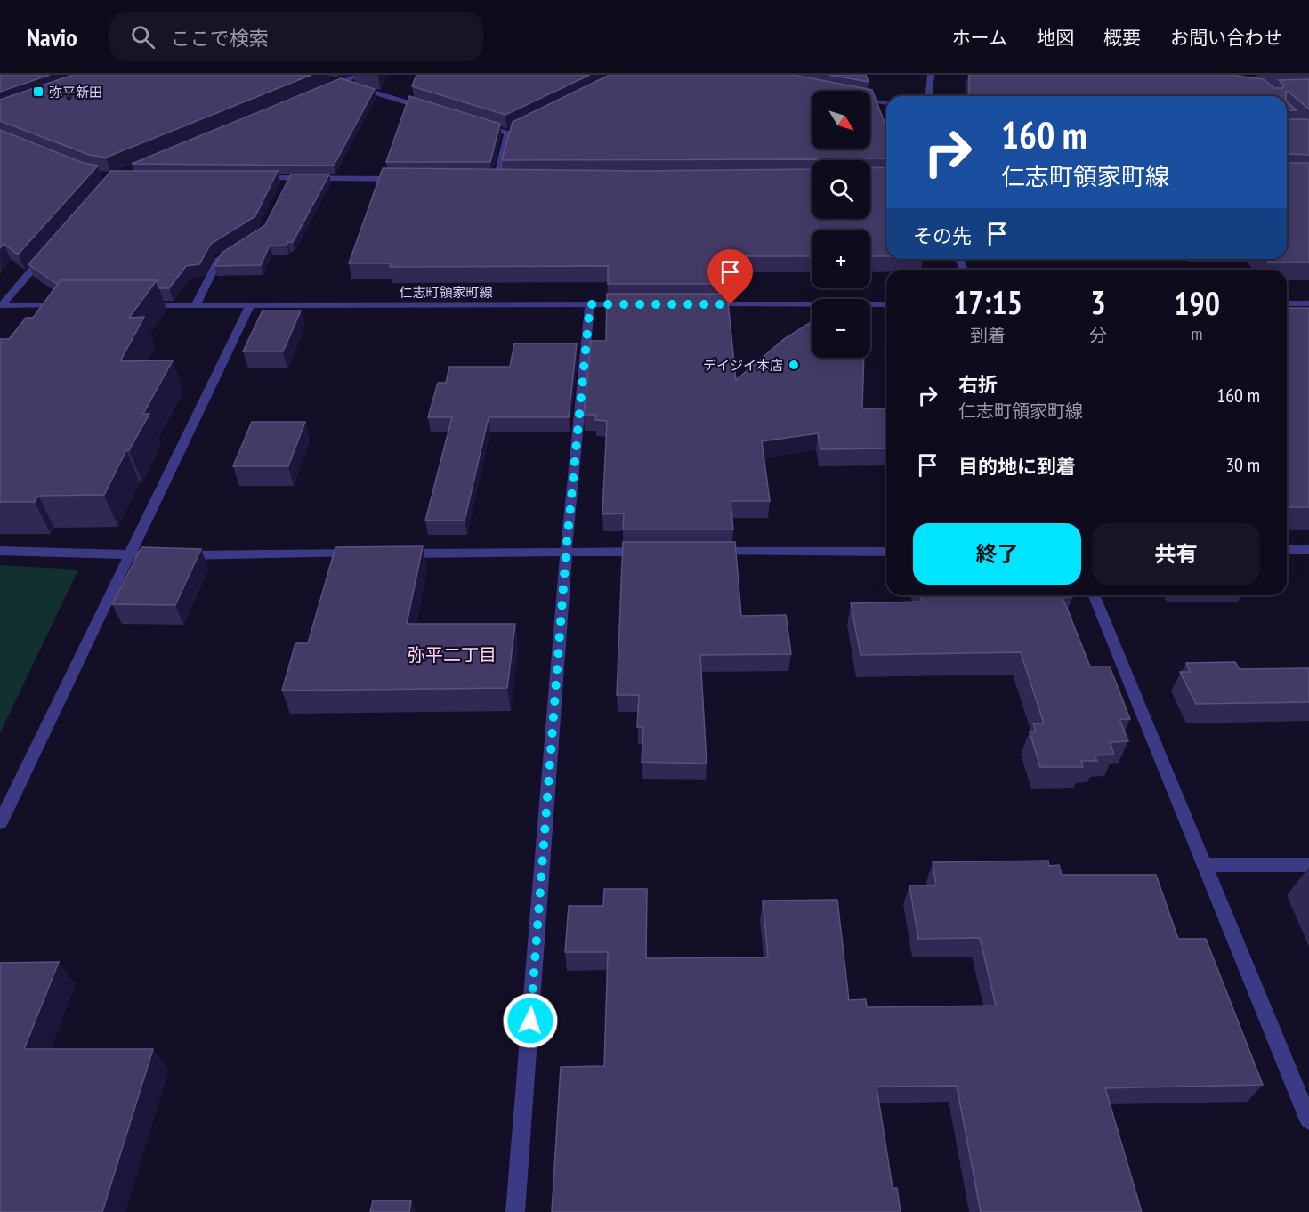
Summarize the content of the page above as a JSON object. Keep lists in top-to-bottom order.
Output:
{
  "streets": {
    "street": ["仁志町領家町線"]
  },
  "districts": ["弥平二丁目"],
  "places": {
    "transit": ["弥平新田"],
    "other": ["デイジイ本店"]
  },
  "north": "bottom right",
  "page": {
    "header": "Navio",
    "search": "ここで検索",
    "nav": [
      "ホーム",
      "地図",
      "概要",
      "お問い合わせ"
    ],
    "map_buttons": ["+", "−"],
    "turn": ["160 m", "仁志町領家町線"],
    "then": "その先",
    "eta": [
      "17:15",
      "到着",
      "3",
      "分",
      "190",
      "m"
    ],
    "list": [
      {
        "name": "右折",
        "note": "仁志町領家町線",
        "value": "160 m"
      },
      {
        "name": "目的地に到着",
        "value": "30 m"
      }
    ],
    "buttons": ["終了", "共有"]
  }
}
